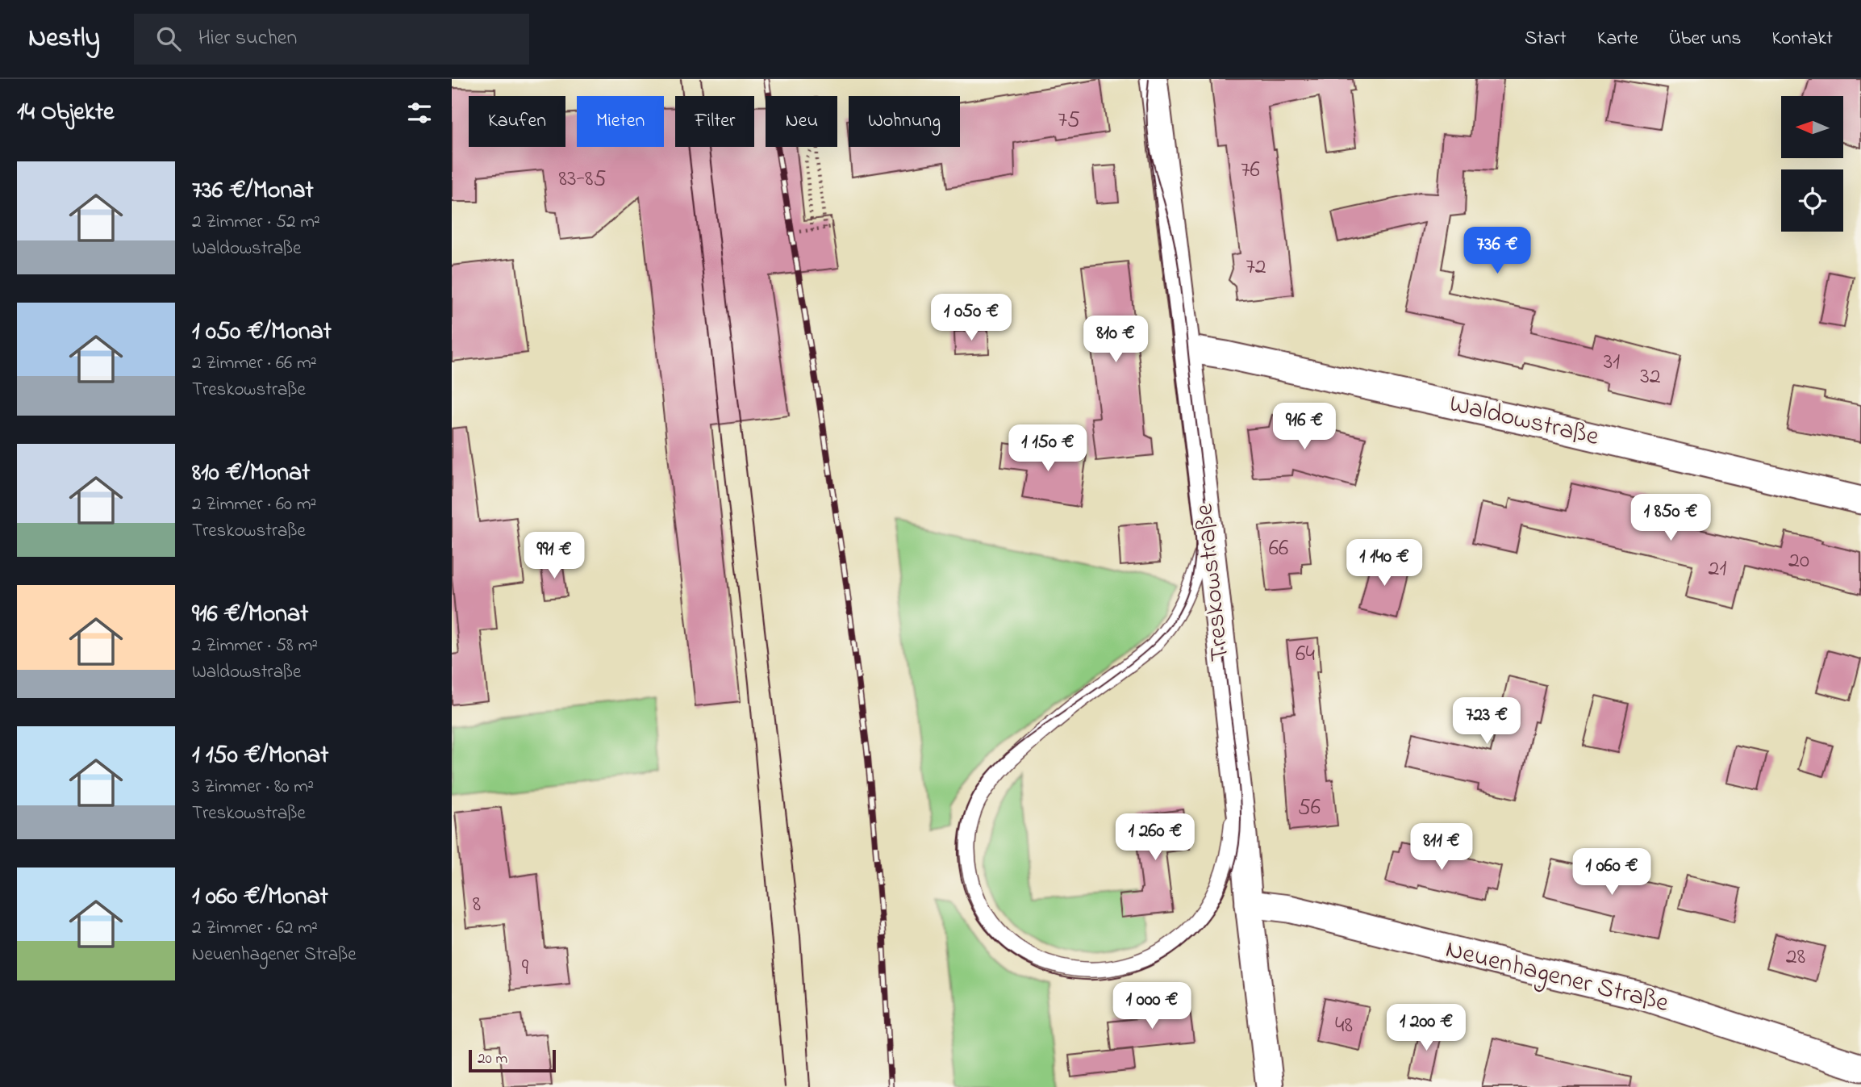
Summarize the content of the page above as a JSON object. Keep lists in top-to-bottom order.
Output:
{
  "streets": {
    "street": ["Waldowstraße", "Treskowstraße", "Neuenhagener Straße"]
  },
  "crossings": [
    ["Waldowstraße", "Treskowstraße"],
    ["Treskowstraße", "Neuenhagener Straße"]
  ],
  "house_numbers": [
    "75",
    "76",
    "83-85",
    "72",
    "31",
    "32",
    "66",
    "20",
    "21",
    "64",
    "56",
    "8",
    "28",
    "9",
    "48"
  ],
  "scale_bar": "20 m",
  "north": "left",
  "page": {
    "header": "Nestly",
    "search": "Hier suchen",
    "nav": [
      "Start",
      "Karte",
      "Über uns",
      "Kontakt"
    ],
    "heading": "14 Objekte",
    "chip": [
      "Kaufen",
      "Mieten",
      "Filter",
      "Neu",
      "Wohnung"
    ],
    "list": [
      {
        "name": "736 €/Monat",
        "note": "2 Zimmer · 52 m² · Waldowstraße"
      },
      {
        "name": "1 050 €/Monat",
        "note": "2 Zimmer · 66 m² · Treskowstraße"
      },
      {
        "name": "810 €/Monat",
        "note": "2 Zimmer · 60 m² · Treskowstraße"
      },
      {
        "name": "916 €/Monat",
        "note": "2 Zimmer · 58 m² · Waldowstraße"
      },
      {
        "name": "1 150 €/Monat",
        "note": "3 Zimmer · 80 m² · Treskowstraße"
      },
      {
        "name": "1 060 €/Monat",
        "note": "2 Zimmer · 62 m² · Neuenhagener Straße"
      }
    ],
    "price": [
      "736 €",
      "1 050 €",
      "810 €",
      "916 €",
      "1 150 €",
      "1 850 €",
      "991 €",
      "1 140 €",
      "723 €",
      "1 260 €",
      "811 €",
      "1 060 €",
      "1 000 €",
      "1 200 €"
    ],
    "scale": "20 m"
  }
}
